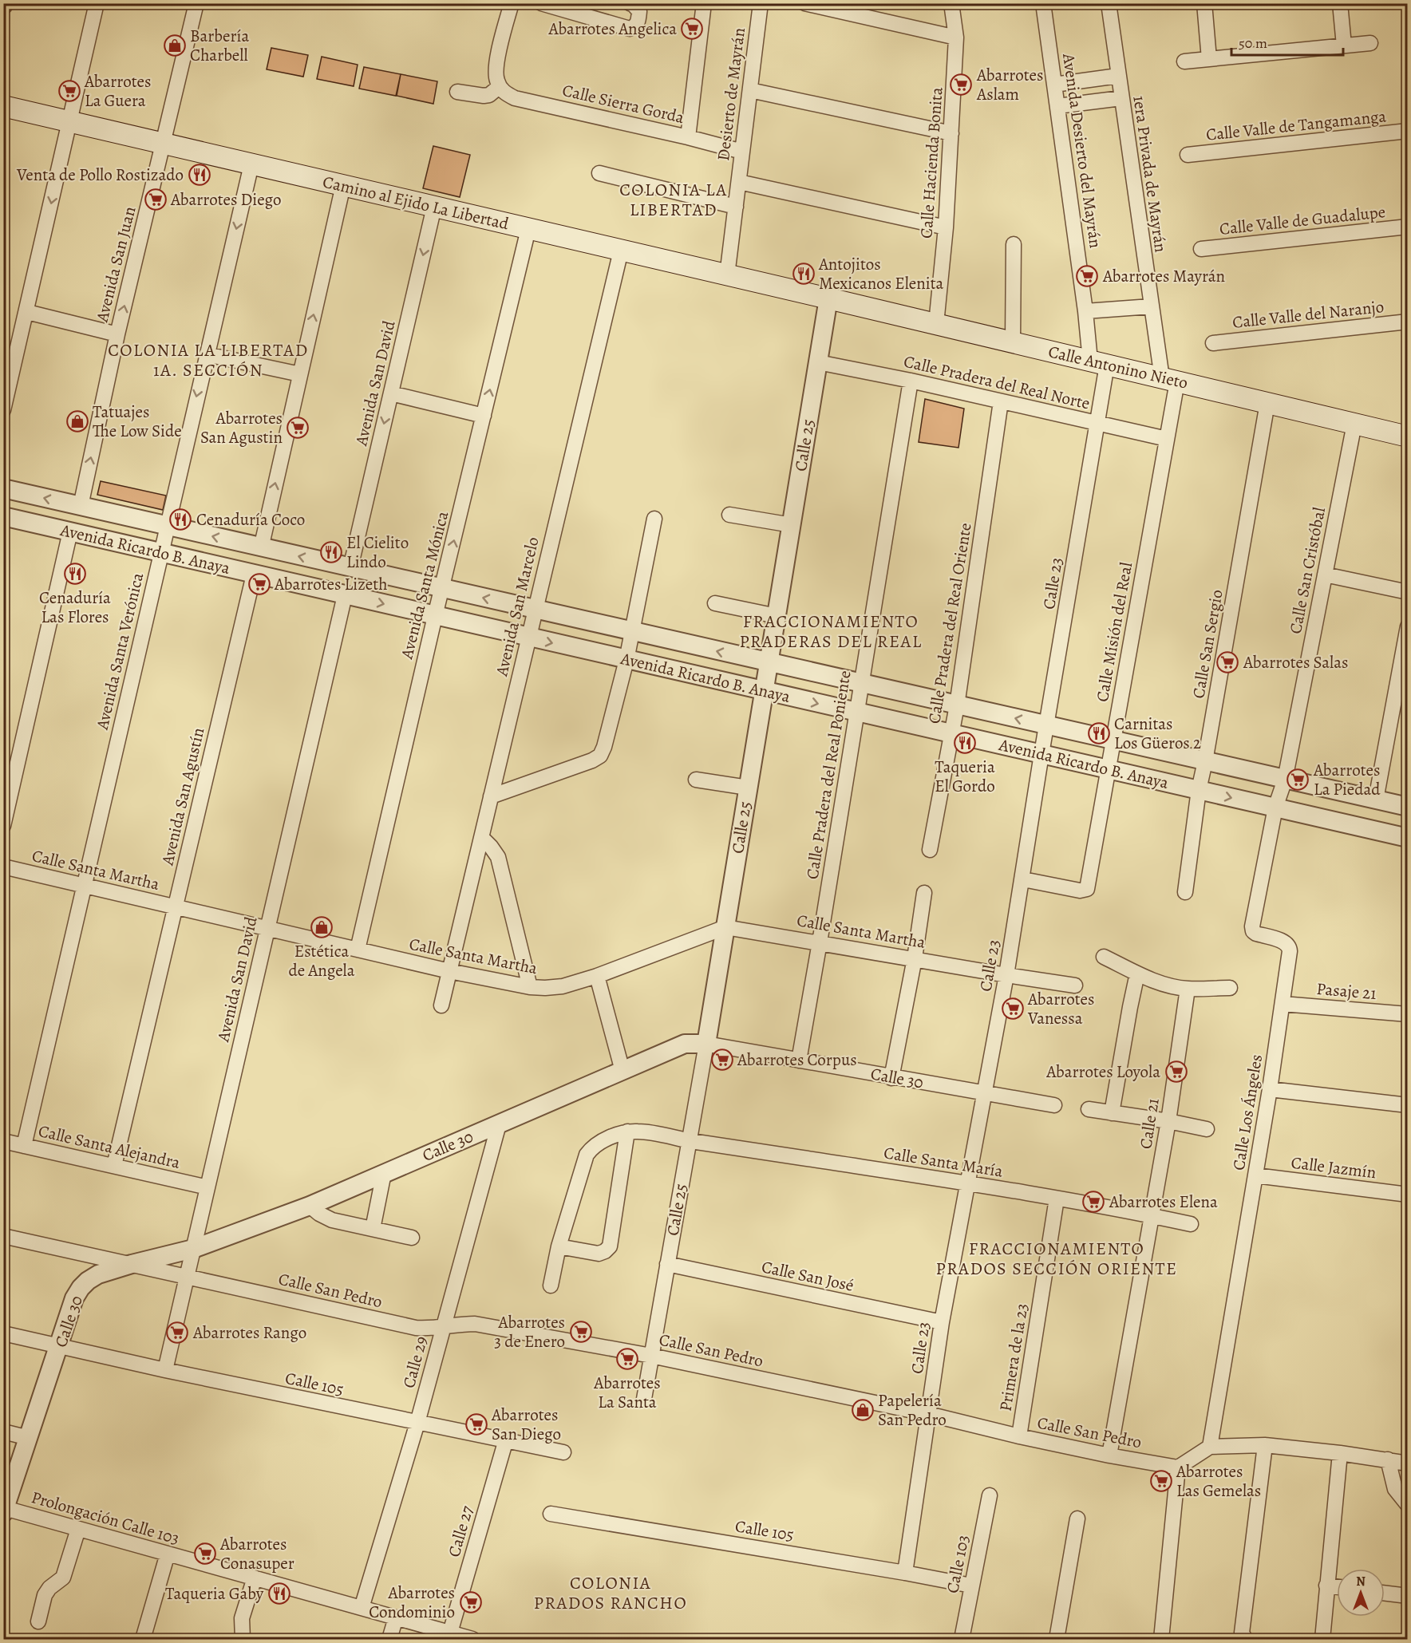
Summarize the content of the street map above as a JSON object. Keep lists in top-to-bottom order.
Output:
{
  "streets": {
    "main road": ["Camino al Ejido La Libertad", "Calle Antonino Nieto"],
    "street": [
      "Desierto de Mayrán",
      "Calle Sierra Gorda",
      "Calle Valle de Tangamanga",
      "Avenida Desierto del Mayrán",
      "Calle Hacienda Bonita",
      "1era Privada de Mayrán",
      "Calle Valle de Guadalupe",
      "Avenida San Juan",
      "Calle Valle del Naranjo",
      "Calle Pradera del Real Norte",
      "Avenida San David",
      "Calle 25",
      "Avenida Ricardo B. Anaya",
      "Calle San Cristóbal",
      "Calle 23",
      "Avenida Santa Mónica",
      "Avenida San Marcelo",
      "Calle Pradera del Real Oriente",
      "Calle Misión del Real",
      "Calle San Sergio",
      "Avenida Santa Verónica",
      "Calle Pradera del Real Poniente",
      "Avenida San Agustín",
      "Calle Santa Martha",
      "Pasaje 21",
      "Calle 30",
      "Calle Los Ángeles",
      "Calle 21",
      "Calle Santa Alejandra",
      "Calle Santa María",
      "Calle Jazmín",
      "Calle San José",
      "Calle San Pedro",
      "Primera de la 23",
      "Calle 29",
      "Calle 105",
      "Prolongación Calle 103",
      "Calle 27",
      "Calle 103"
    ]
  },
  "crossings": [
    ["Desierto de Mayrán", "Calle Sierra Gorda"],
    ["Desierto de Mayrán", "Camino al Ejido La Libertad"],
    ["Avenida Desierto del Mayrán", "Calle Antonino Nieto"],
    ["Avenida Desierto del Mayrán", "Calle 23"],
    ["Calle Hacienda Bonita", "Calle Antonino Nieto"],
    ["1era Privada de Mayrán", "Calle Antonino Nieto"],
    ["1era Privada de Mayrán", "Calle Misión del Real"],
    ["Camino al Ejido La Libertad", "Avenida San Juan"],
    ["Camino al Ejido La Libertad", "Calle Antonino Nieto"],
    ["Camino al Ejido La Libertad", "Avenida San David"],
    ["Camino al Ejido La Libertad", "Calle 25"],
    ["Camino al Ejido La Libertad", "Avenida Santa Mónica"],
    ["Camino al Ejido La Libertad", "Avenida San Marcelo"],
    ["Camino al Ejido La Libertad", "Avenida Santa Verónica"],
    ["Avenida San Juan", "Avenida Ricardo B. Anaya"],
    ["Calle Antonino Nieto", "Calle 25"],
    ["Calle Antonino Nieto", "Calle San Cristóbal"],
    ["Calle Antonino Nieto", "Calle 23"],
    ["Calle Antonino Nieto", "Calle Misión del Real"],
    ["Calle Antonino Nieto", "Calle San Sergio"],
    ["Calle Pradera del Real Norte", "Calle 25"],
    ["Calle Pradera del Real Norte", "Calle 23"],
    ["Calle Pradera del Real Norte", "Calle Pradera del Real Oriente"],
    ["Calle Pradera del Real Norte", "Calle Misión del Real"],
    ["Calle Pradera del Real Norte", "Calle Pradera del Real Poniente"],
    ["Avenida San David", "Avenida Ricardo B. Anaya"],
    ["Avenida San David", "Calle Santa Martha"],
    ["Avenida San David", "Calle 30"],
    ["Avenida San David", "Calle Santa Alejandra"],
    ["Avenida San David", "Calle San Pedro"],
    ["Avenida San David", "Calle 105"],
    ["Calle 25", "Avenida Ricardo B. Anaya"],
    ["Calle 25", "Calle Santa Martha"],
    ["Calle 25", "Calle 30"],
    ["Calle 25", "Calle Santa María"],
    ["Calle 25", "Calle San José"],
    ["Calle 25", "Calle San Pedro"],
    ["Avenida Ricardo B. Anaya", "Calle San Cristóbal"],
    ["Avenida Ricardo B. Anaya", "Calle 23"],
    ["Avenida Ricardo B. Anaya", "Avenida Santa Mónica"],
    ["Avenida Ricardo B. Anaya", "Avenida San Marcelo"],
    ["Avenida Ricardo B. Anaya", "Calle Pradera del Real Oriente"],
    ["Avenida Ricardo B. Anaya", "Calle Misión del Real"],
    ["Avenida Ricardo B. Anaya", "Calle San Sergio"],
    ["Avenida Ricardo B. Anaya", "Avenida Santa Verónica"],
    ["Avenida Ricardo B. Anaya", "Calle Pradera del Real Poniente"],
    ["Avenida Ricardo B. Anaya", "Avenida San Agustín"],
    ["Avenida Ricardo B. Anaya", "Calle Los Ángeles"],
    ["Calle San Cristóbal", "Calle Los Ángeles"],
    ["Calle 23", "Calle Misión del Real"],
    ["Calle 23", "Calle Santa Martha"],
    ["Calle 23", "Calle 30"],
    ["Calle 23", "Calle Santa María"],
    ["Calle 23", "Calle San José"],
    ["Calle 23", "Calle San Pedro"],
    ["Calle 23", "Calle 105"],
    ["Avenida Santa Mónica", "Calle Santa Martha"],
    ["Avenida San Marcelo", "Calle Santa Martha"],
    ["Avenida Santa Verónica", "Calle Santa Martha"],
    ["Avenida Santa Verónica", "Calle Santa Alejandra"],
    ["Calle Pradera del Real Poniente", "Calle Santa Martha"],
    ["Calle Pradera del Real Poniente", "Calle 30"],
    ["Avenida San Agustín", "Calle Santa Martha"],
    ["Avenida San Agustín", "Calle Santa Alejandra"],
    ["Pasaje 21", "Calle Los Ángeles"],
    ["Calle 30", "Calle San Pedro"],
    ["Calle 30", "Calle 29"],
    ["Calle 30", "Calle 105"],
    ["Calle 30", "Prolongación Calle 103"],
    ["Calle Los Ángeles", "Calle Jazmín"],
    ["Calle 21", "Calle Santa María"],
    ["Calle 21", "Calle San Pedro"],
    ["Calle Santa María", "Primera de la 23"],
    ["Calle San Pedro", "Primera de la 23"],
    ["Calle San Pedro", "Calle 29"],
    ["Calle 29", "Calle 105"],
    ["Calle 29", "Prolongación Calle 103"],
    ["Calle 105", "Calle 27"],
    ["Calle 105", "Calle 103"],
    ["Prolongación Calle 103", "Calle 27"]
  ],
  "one_way": ["Avenida Santa Mónica"],
  "districts": [
    "COLONIA LA LIBERTAD",
    "COLONIA LA LIBERTAD 1A. SECCIÓN",
    "FRACCIONAMIENTO PRADERAS DEL REAL",
    "FRACCIONAMIENTO PRADOS SECCIÓN ORIENTE",
    "COLONIA PRADOS RANCHO"
  ],
  "places": {
    "supermarket": [
      "Abarrotes Angelica",
      "Abarrotes Aslam",
      "Abarrotes La Guera",
      "Abarrotes Diego",
      "Abarrotes Mayrán",
      "Abarrotes San Agustin",
      "Abarrotes Lizeth",
      "Abarrotes Salas",
      "Abarrotes La Piedad",
      "Abarrotes Vanessa",
      "Abarrotes Corpus",
      "Abarrotes Loyola",
      "Abarrotes Elena",
      "Abarrotes 3 de Enero",
      "Abarrotes Rango",
      "Abarrotes La Santa",
      "Abarrotes San Diego",
      "Abarrotes Las Gemelas",
      "Abarrotes Conasuper",
      "Abarrotes Condominio"
    ],
    "shop": [
      "Barbería Charbell",
      "Tatuajes The Low Side",
      "Estética de Angela",
      "Papelería San Pedro"
    ],
    "restaurant": [
      "Venta de Pollo Rostizado",
      "Antojitos Mexicanos Elenita",
      "Cenaduría Coco",
      "El Cielito Lindo",
      "Cenaduría Las Flores",
      "Carnitas Los Güeros 2",
      "Taqueria El Gordo",
      "Taqueria Gaby"
    ]
  },
  "scale_bar": "50 m",
  "north": "top"
}
